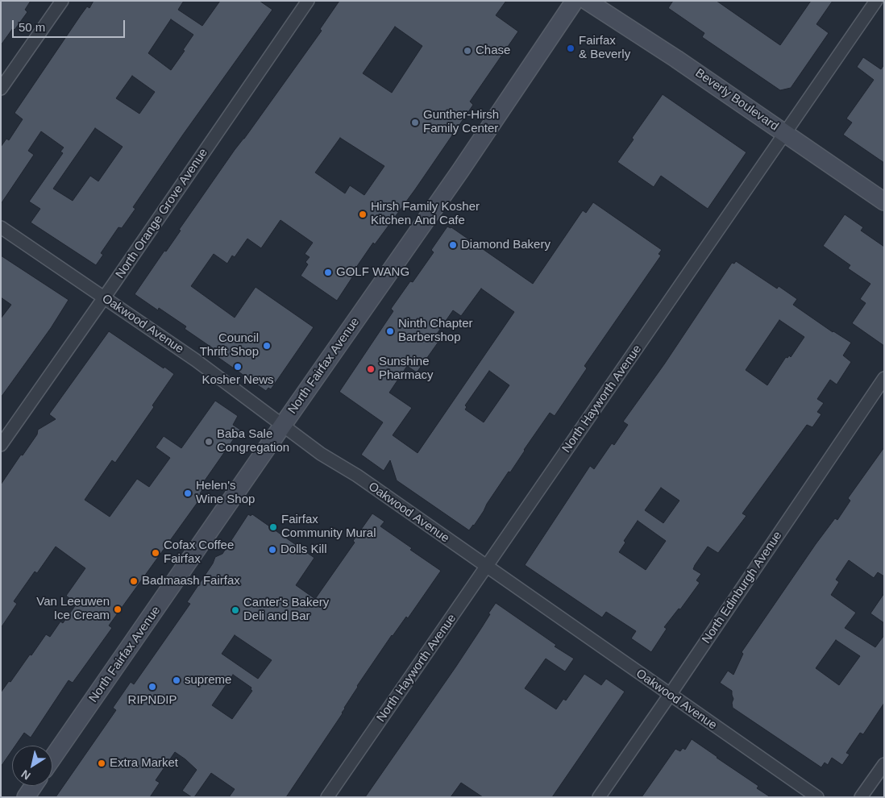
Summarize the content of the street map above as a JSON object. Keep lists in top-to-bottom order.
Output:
{
  "streets": {
    "main road": ["Beverly Boulevard", "North Fairfax Avenue"],
    "street": [
      "North Orange Grove Avenue",
      "Oakwood Avenue",
      "North Hayworth Avenue",
      "North Edinburgh Avenue"
    ]
  },
  "crossings": [
    ["Beverly Boulevard", "North Hayworth Avenue"],
    ["North Orange Grove Avenue", "Oakwood Avenue"],
    ["Oakwood Avenue", "North Fairfax Avenue"],
    ["Oakwood Avenue", "North Hayworth Avenue"],
    ["Oakwood Avenue", "North Edinburgh Avenue"]
  ],
  "places": [
    "Fairfax & Beverly",
    "Chase",
    "Gunther-Hirsh Family Center",
    "Hirsh Family Kosher Kitchen And Cafe",
    "Diamond Bakery",
    "GOLF WANG",
    "Ninth Chapter Barbershop",
    "Council Thrift Shop",
    "Kosher News",
    "Sunshine Pharmacy",
    "Baba Sale Congregation",
    "Helen's Wine Shop",
    "Fairfax Community Mural",
    "Dolls Kill",
    "Cofax Coffee Fairfax",
    "Badmaash Fairfax",
    "Van Leeuwen Ice Cream",
    "Canter's Bakery Deli and Bar",
    "supreme",
    "RIPNDIP",
    "Extra Market"
  ],
  "scale_bar": "50 m",
  "north": "bottom left"
}
